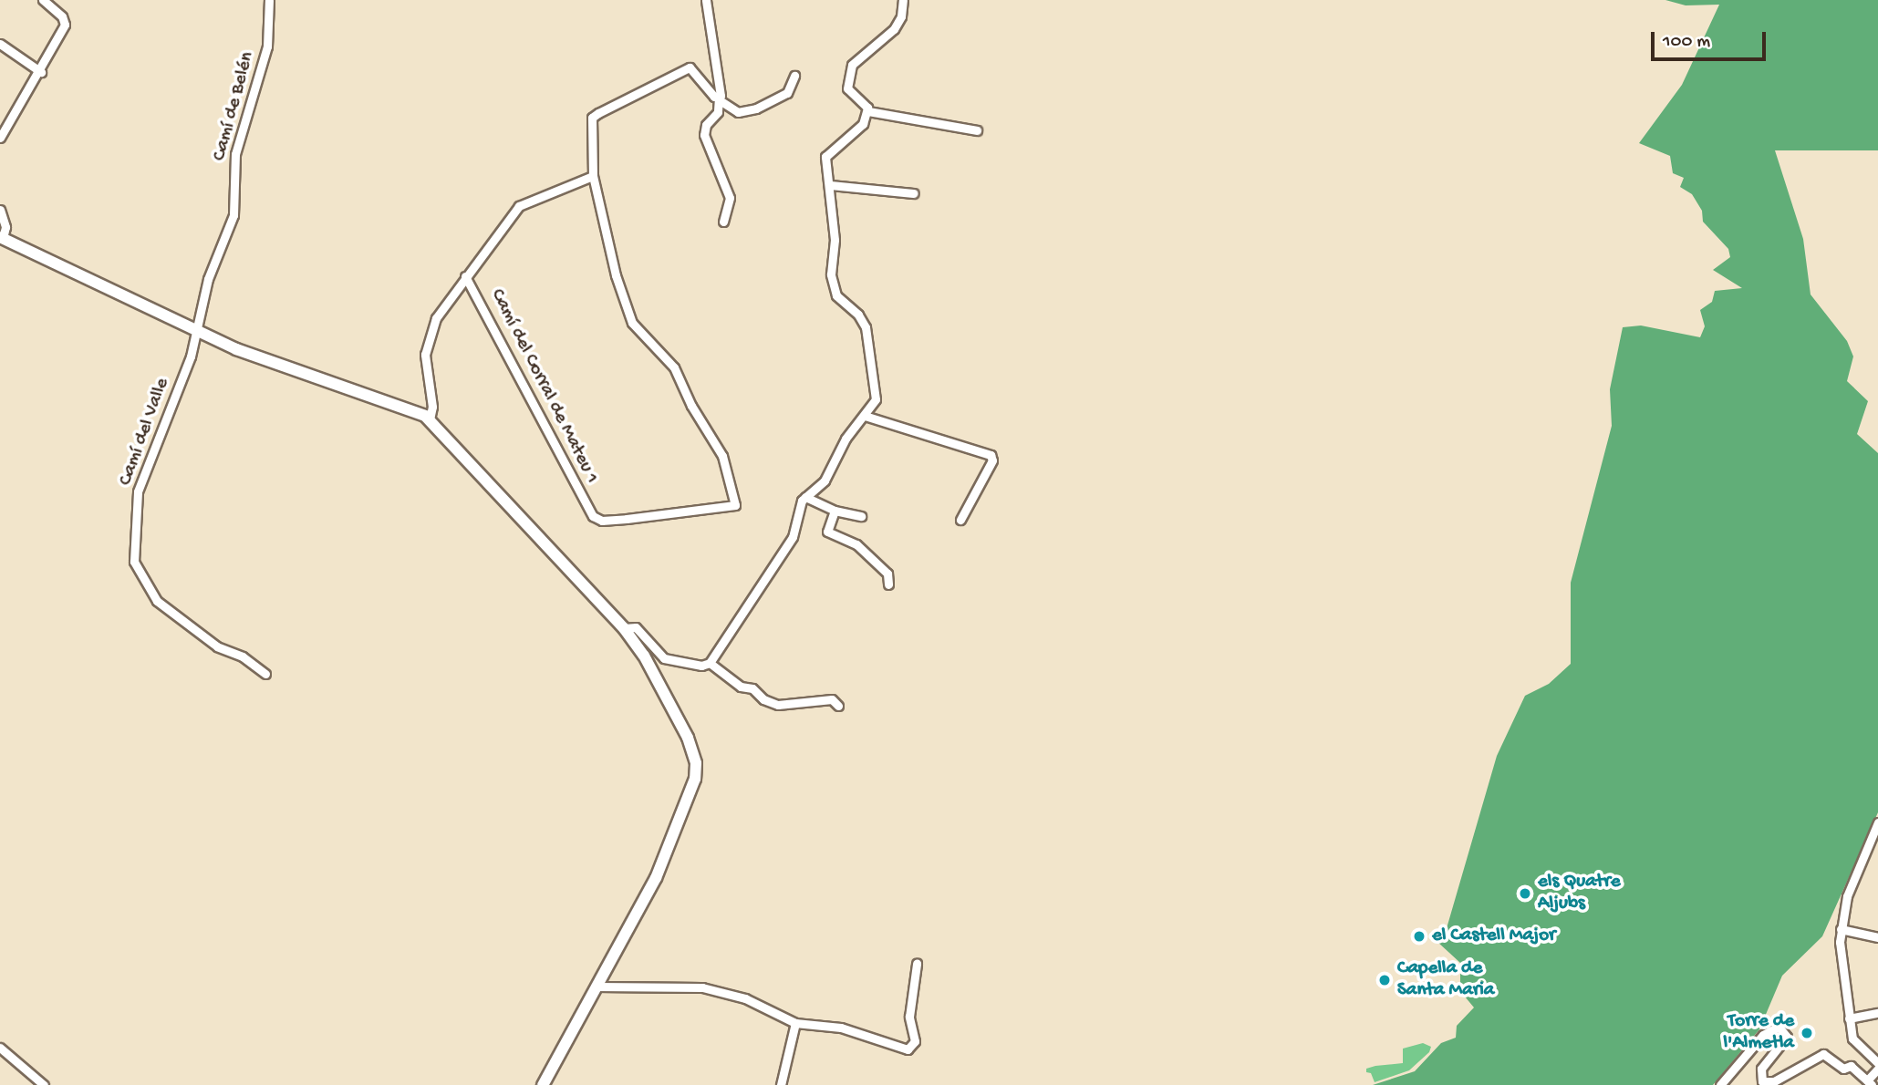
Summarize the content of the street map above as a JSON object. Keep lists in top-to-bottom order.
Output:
{
  "streets": {
    "street": ["Camí de Belén", "Camí del Corral de Mateu 1", "Camí del Valle"]
  },
  "crossings": [
    ["Camí de Belén", "Camí del Valle"]
  ],
  "places": [
    "els Quatre Aljubs",
    "el Castell Major",
    "Capella de Santa Maria",
    "Torre de l'Almetla"
  ],
  "scale_bar": "100 m"
}
